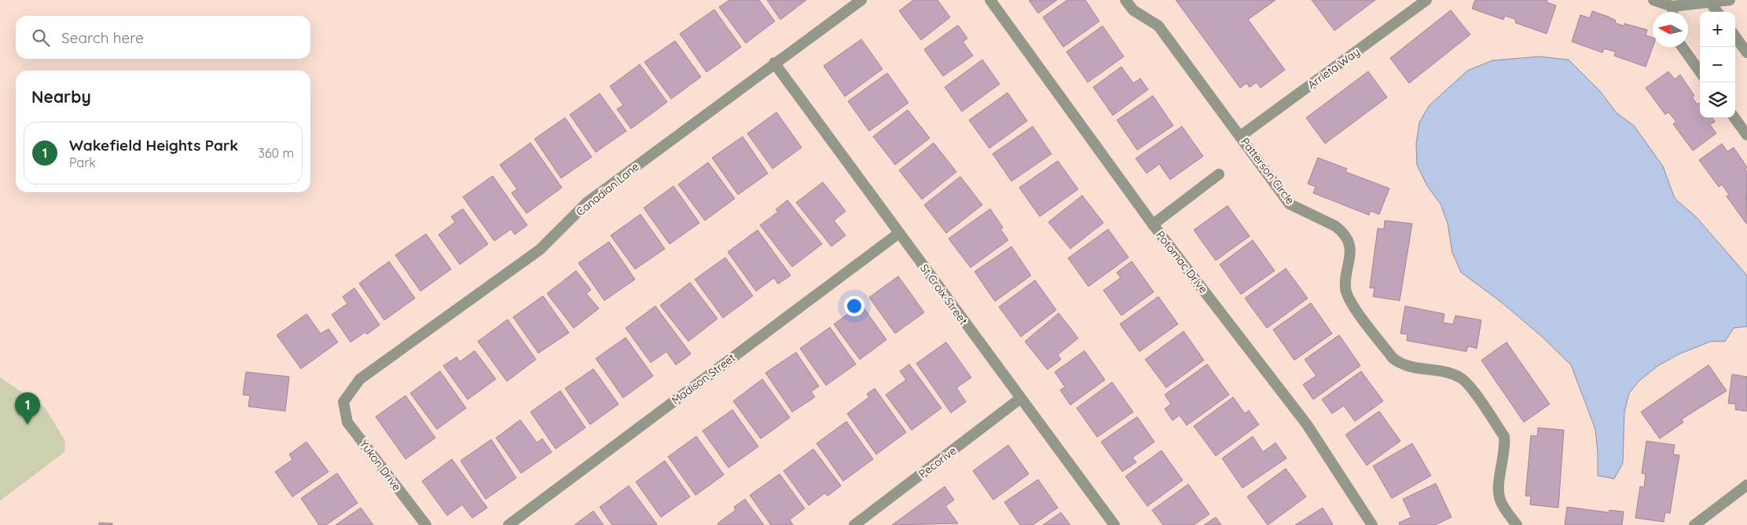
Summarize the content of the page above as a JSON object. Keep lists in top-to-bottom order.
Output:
{
  "streets": {
    "street": [
      "Arrieta Way",
      "Patterson Circle",
      "Canadian Lane",
      "Potomac Drive",
      "St Croix Street",
      "Madison Street",
      "Pecorive",
      "Yukon Drive"
    ]
  },
  "crossings": [
    ["Arrieta Way", "Patterson Circle"],
    ["Canadian Lane", "St Croix Street"],
    ["Canadian Lane", "Yukon Drive"],
    ["St Croix Street", "Madison Street"],
    ["St Croix Street", "Pecorive"]
  ],
  "north": "left",
  "page": {
    "map_buttons": ["+", "−"],
    "search": "Search here",
    "heading": "Nearby",
    "list": [
      {
        "mark": "1",
        "name": "Wakefield Heights Park",
        "note": "Park",
        "value": "360 m"
      }
    ],
    "pins": "1"
  }
}
